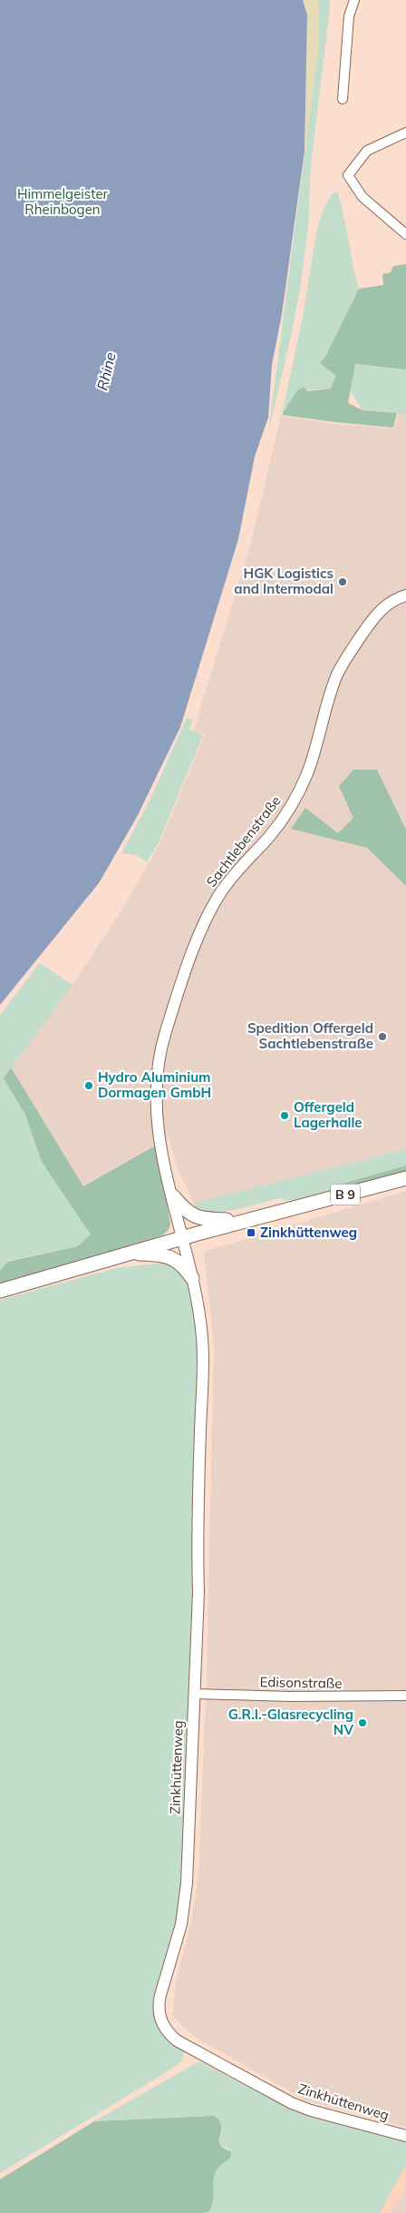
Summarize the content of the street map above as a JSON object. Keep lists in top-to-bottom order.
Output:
{
  "streets": {
    "main road": ["B 9"],
    "street": ["Sachtlebenstraße", "Edisonstraße", "Zinkhüttenweg"]
  },
  "crossings": [
    ["Sachtlebenstraße", "B 9"],
    ["Sachtlebenstraße", "Zinkhüttenweg"],
    ["B 9", "Zinkhüttenweg"],
    ["Edisonstraße", "Zinkhüttenweg"]
  ],
  "water": ["Rhine"],
  "parks": ["Himmelgeister Rheinbogen"],
  "places": {
    "other": [
      "HGK Logistics and Intermodal",
      "Spedition Offergeld Sachtlebenstraße",
      "Hydro Aluminium Dormagen GmbH",
      "Offergeld Lagerhalle",
      "G.R.I.-Glasrecycling NV"
    ],
    "transit": ["Zinkhüttenweg"]
  }
}
